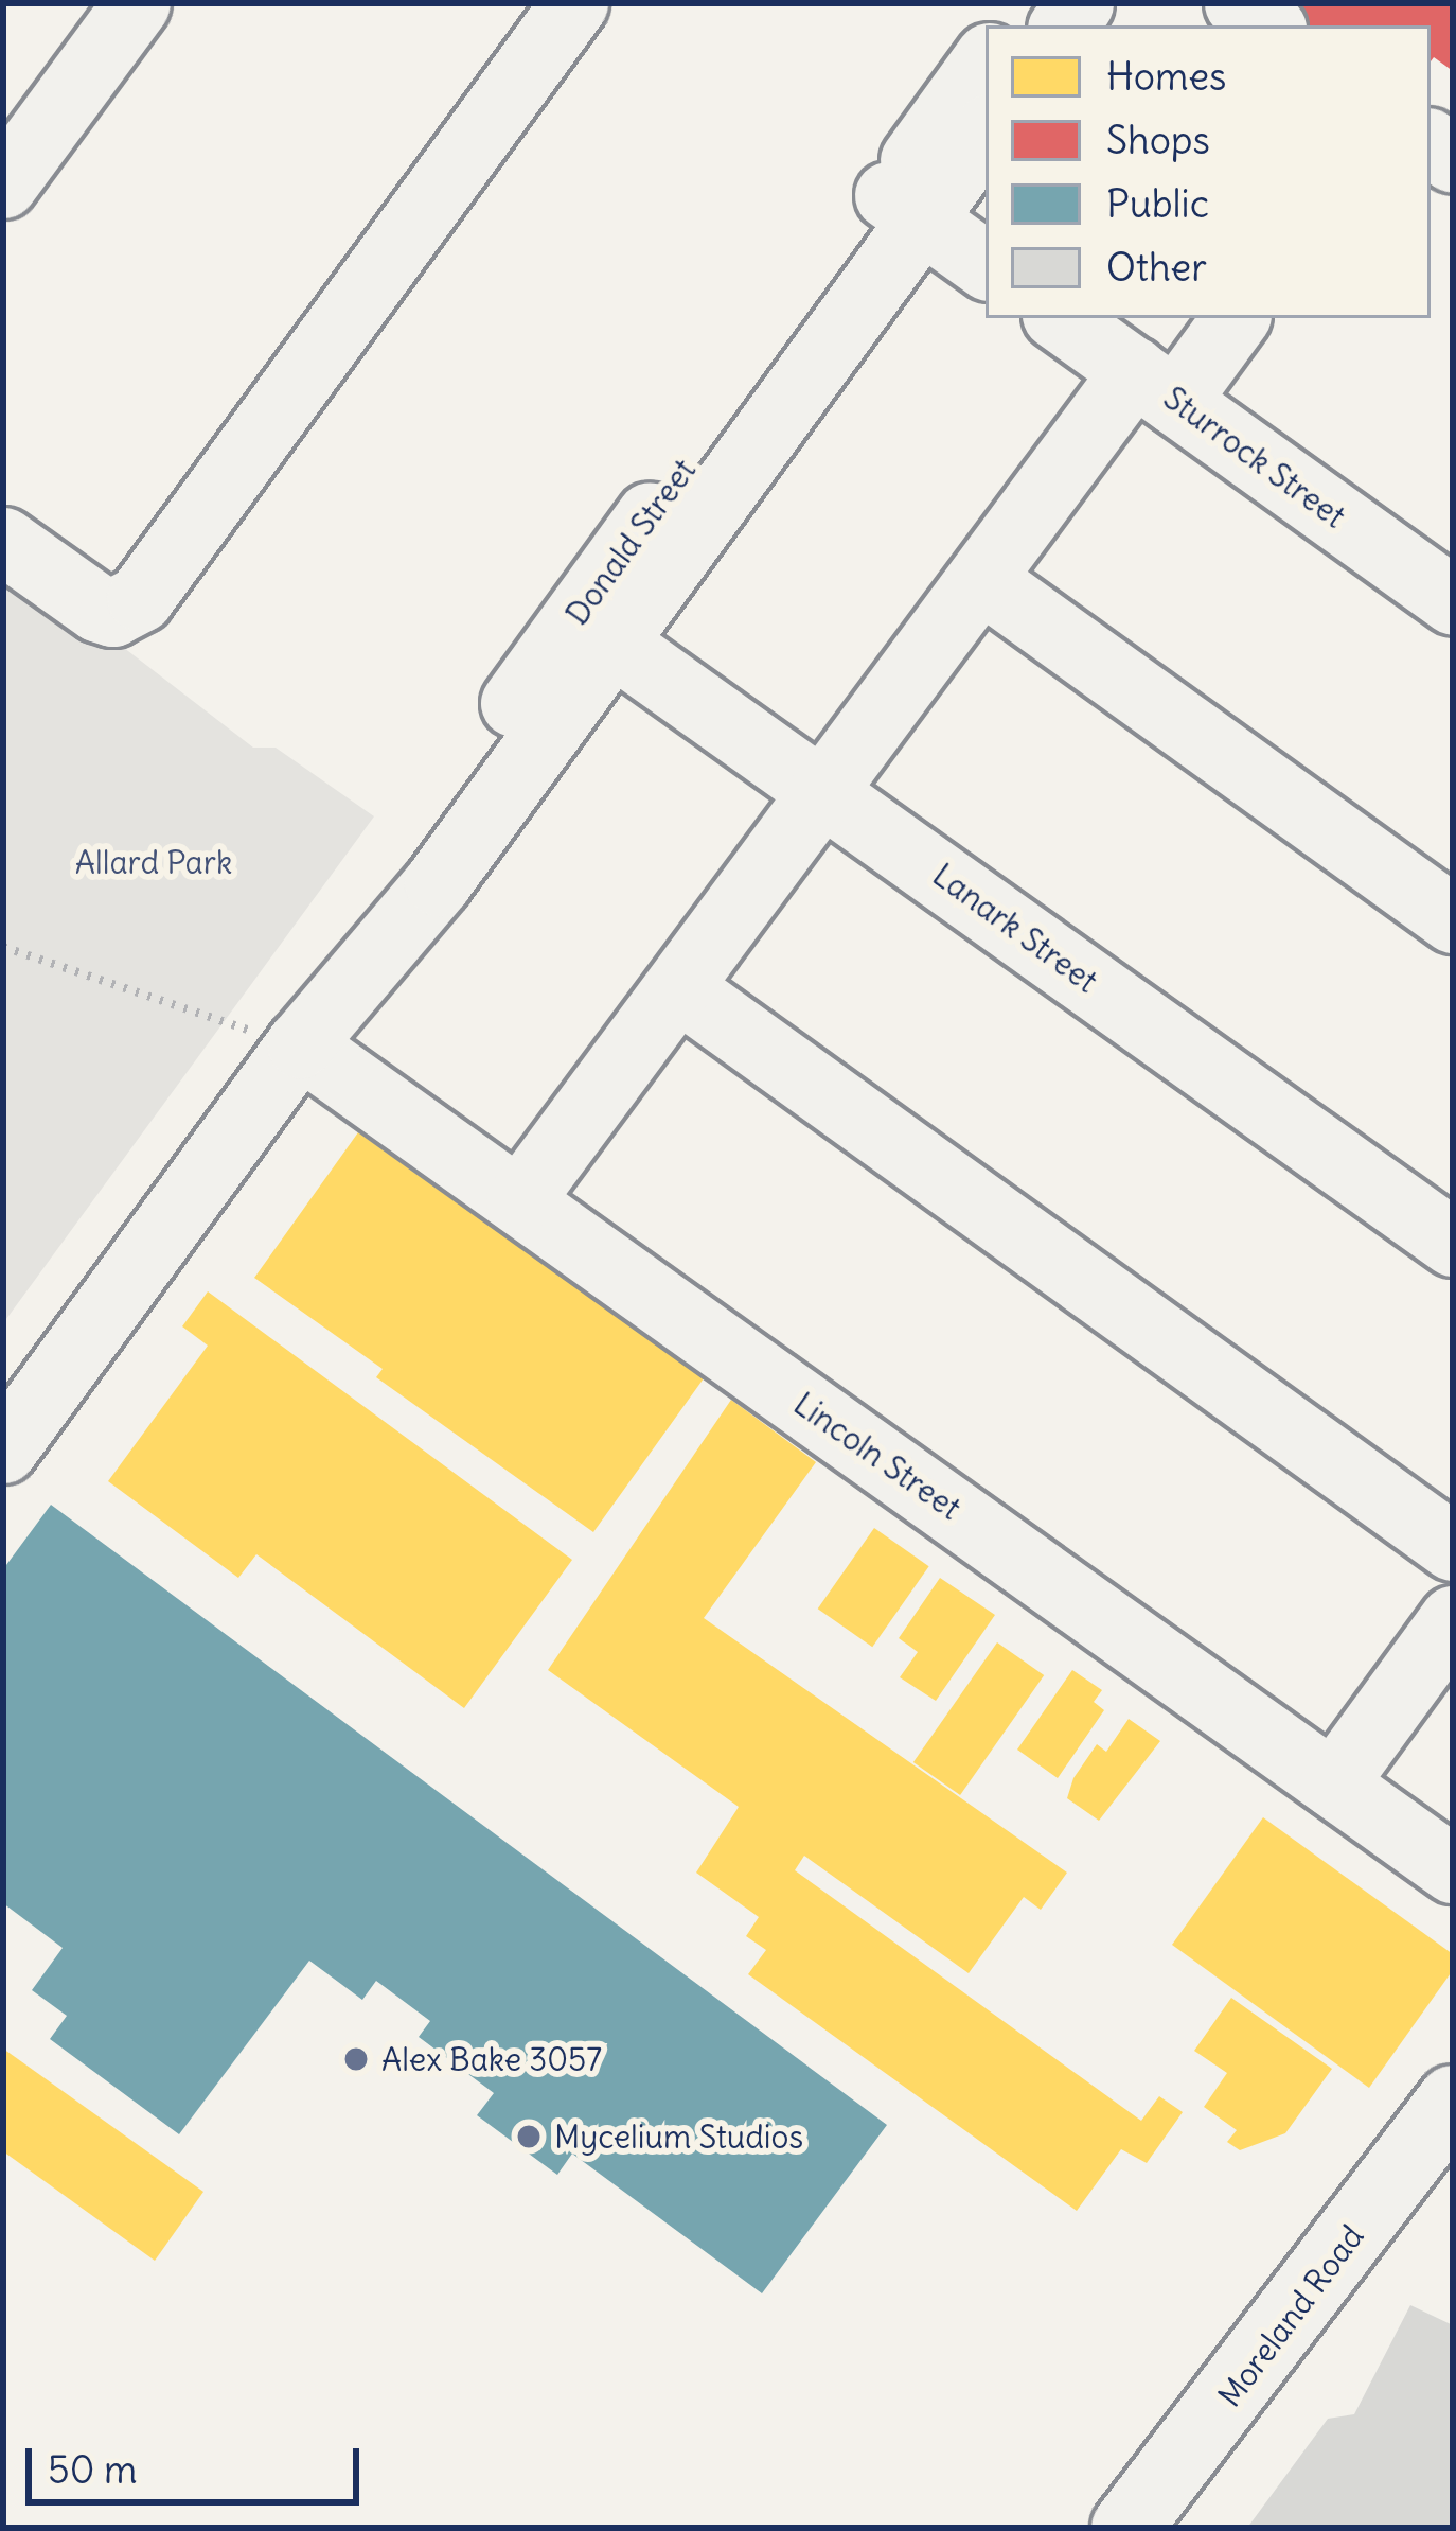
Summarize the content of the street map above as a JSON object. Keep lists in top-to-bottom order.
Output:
{
  "streets": {
    "main road": ["Moreland Road"],
    "street": [
      "Sturrock Street",
      "Donald Street",
      "Lanark Street",
      "Lincoln Street"
    ]
  },
  "crossings": [
    ["Donald Street", "Lanark Street"],
    ["Donald Street", "Lincoln Street"]
  ],
  "parks": ["Allard Park"],
  "places": ["Alex Bake 3057", "Mycelium Studios"],
  "legend": [
    "Homes",
    "Shops",
    "Public",
    "Other"
  ],
  "scale_bar": "50 m"
}
